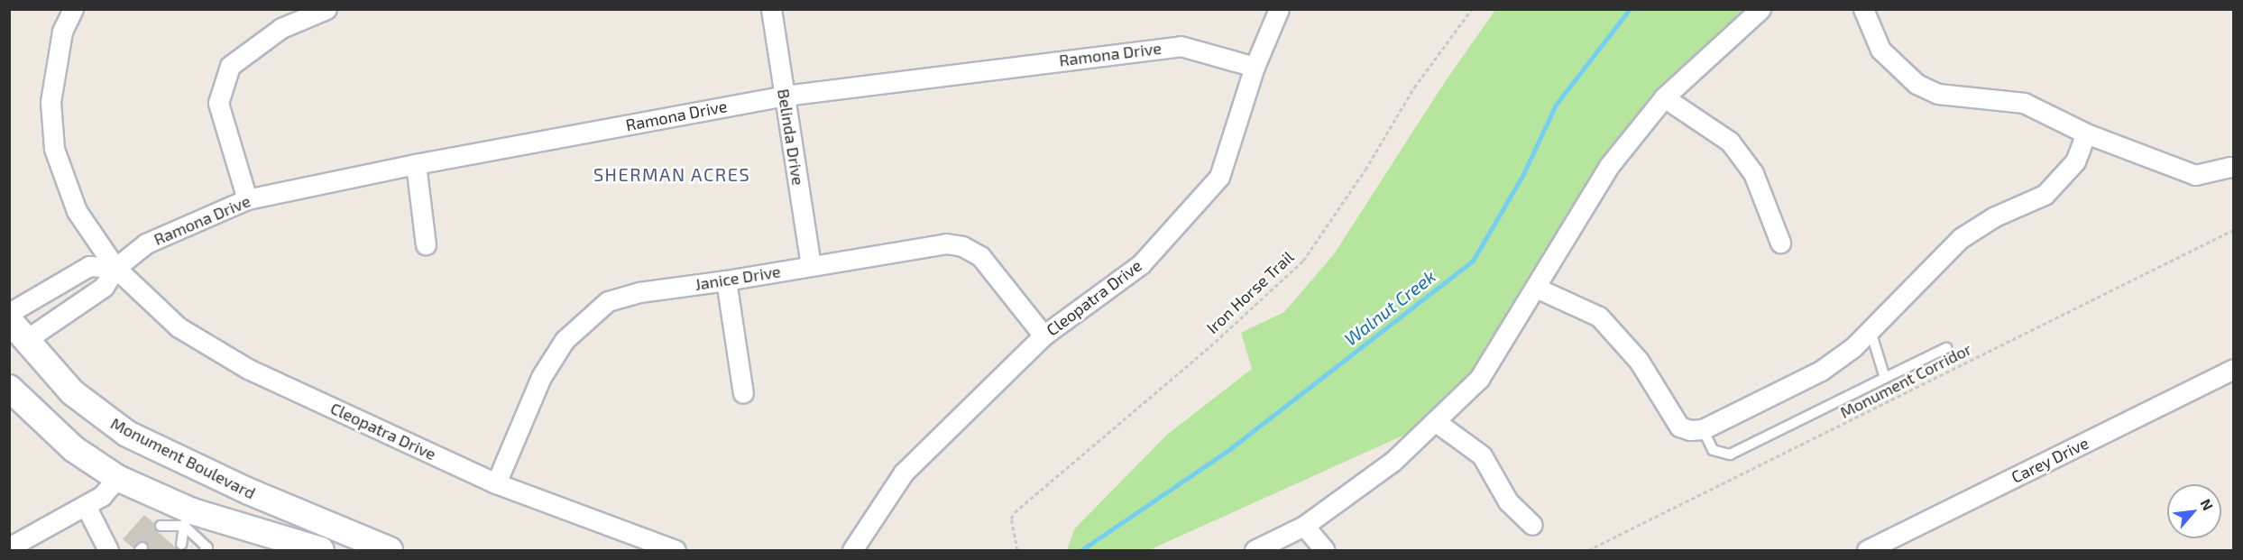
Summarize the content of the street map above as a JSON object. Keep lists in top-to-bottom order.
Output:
{
  "streets": {
    "main road": ["Monument Boulevard"],
    "street": [
      "Ramona Drive",
      "Belinda Drive",
      "Janice Drive",
      "Cleopatra Drive",
      "Carey Drive"
    ],
    "path": ["Iron Horse Trail", "Monument Corridor"]
  },
  "crossings": [
    ["Ramona Drive", "Belinda Drive"],
    ["Ramona Drive", "Cleopatra Drive"],
    ["Ramona Drive", "Monument Boulevard"],
    ["Belinda Drive", "Janice Drive"],
    ["Janice Drive", "Cleopatra Drive"]
  ],
  "districts": ["SHERMAN ACRES"],
  "water": ["Walnut Creek"],
  "north": "top right"
}
